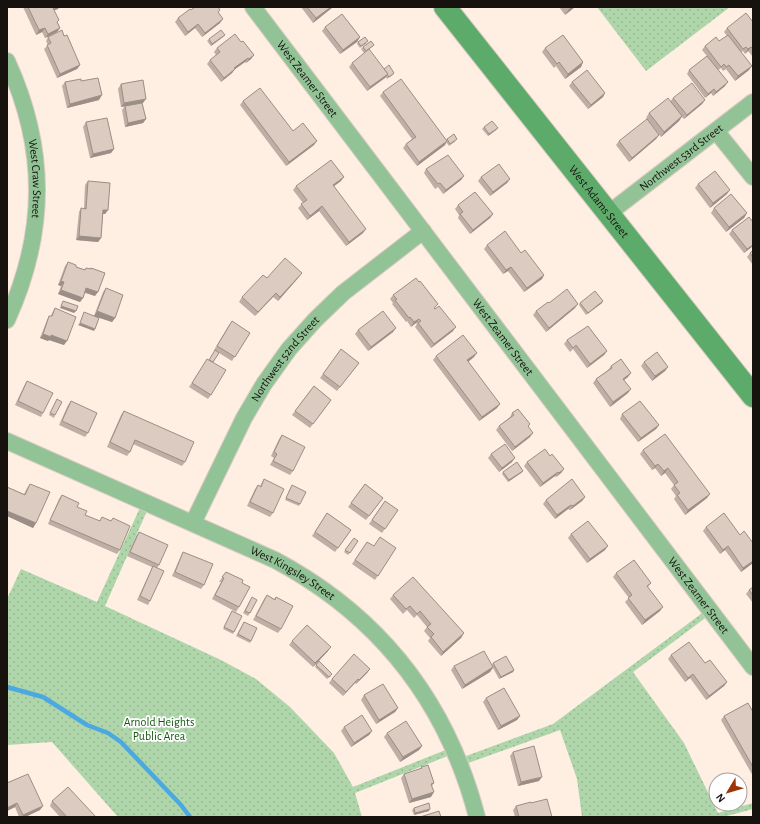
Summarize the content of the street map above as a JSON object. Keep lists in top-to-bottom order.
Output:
{
  "streets": {
    "main road": ["West Adams Street"],
    "street": [
      "West Zeamer Street",
      "Northwest 53rd Street",
      "West Craw Street",
      "Northwest 52nd Street",
      "West Kingsley Street"
    ]
  },
  "crossings": [
    ["West Zeamer Street", "Northwest 52nd Street"],
    ["Northwest 53rd Street", "West Adams Street"],
    ["Northwest 52nd Street", "West Kingsley Street"]
  ],
  "parks": ["Arnold Heights Public Area"],
  "north": "bottom left"
}
